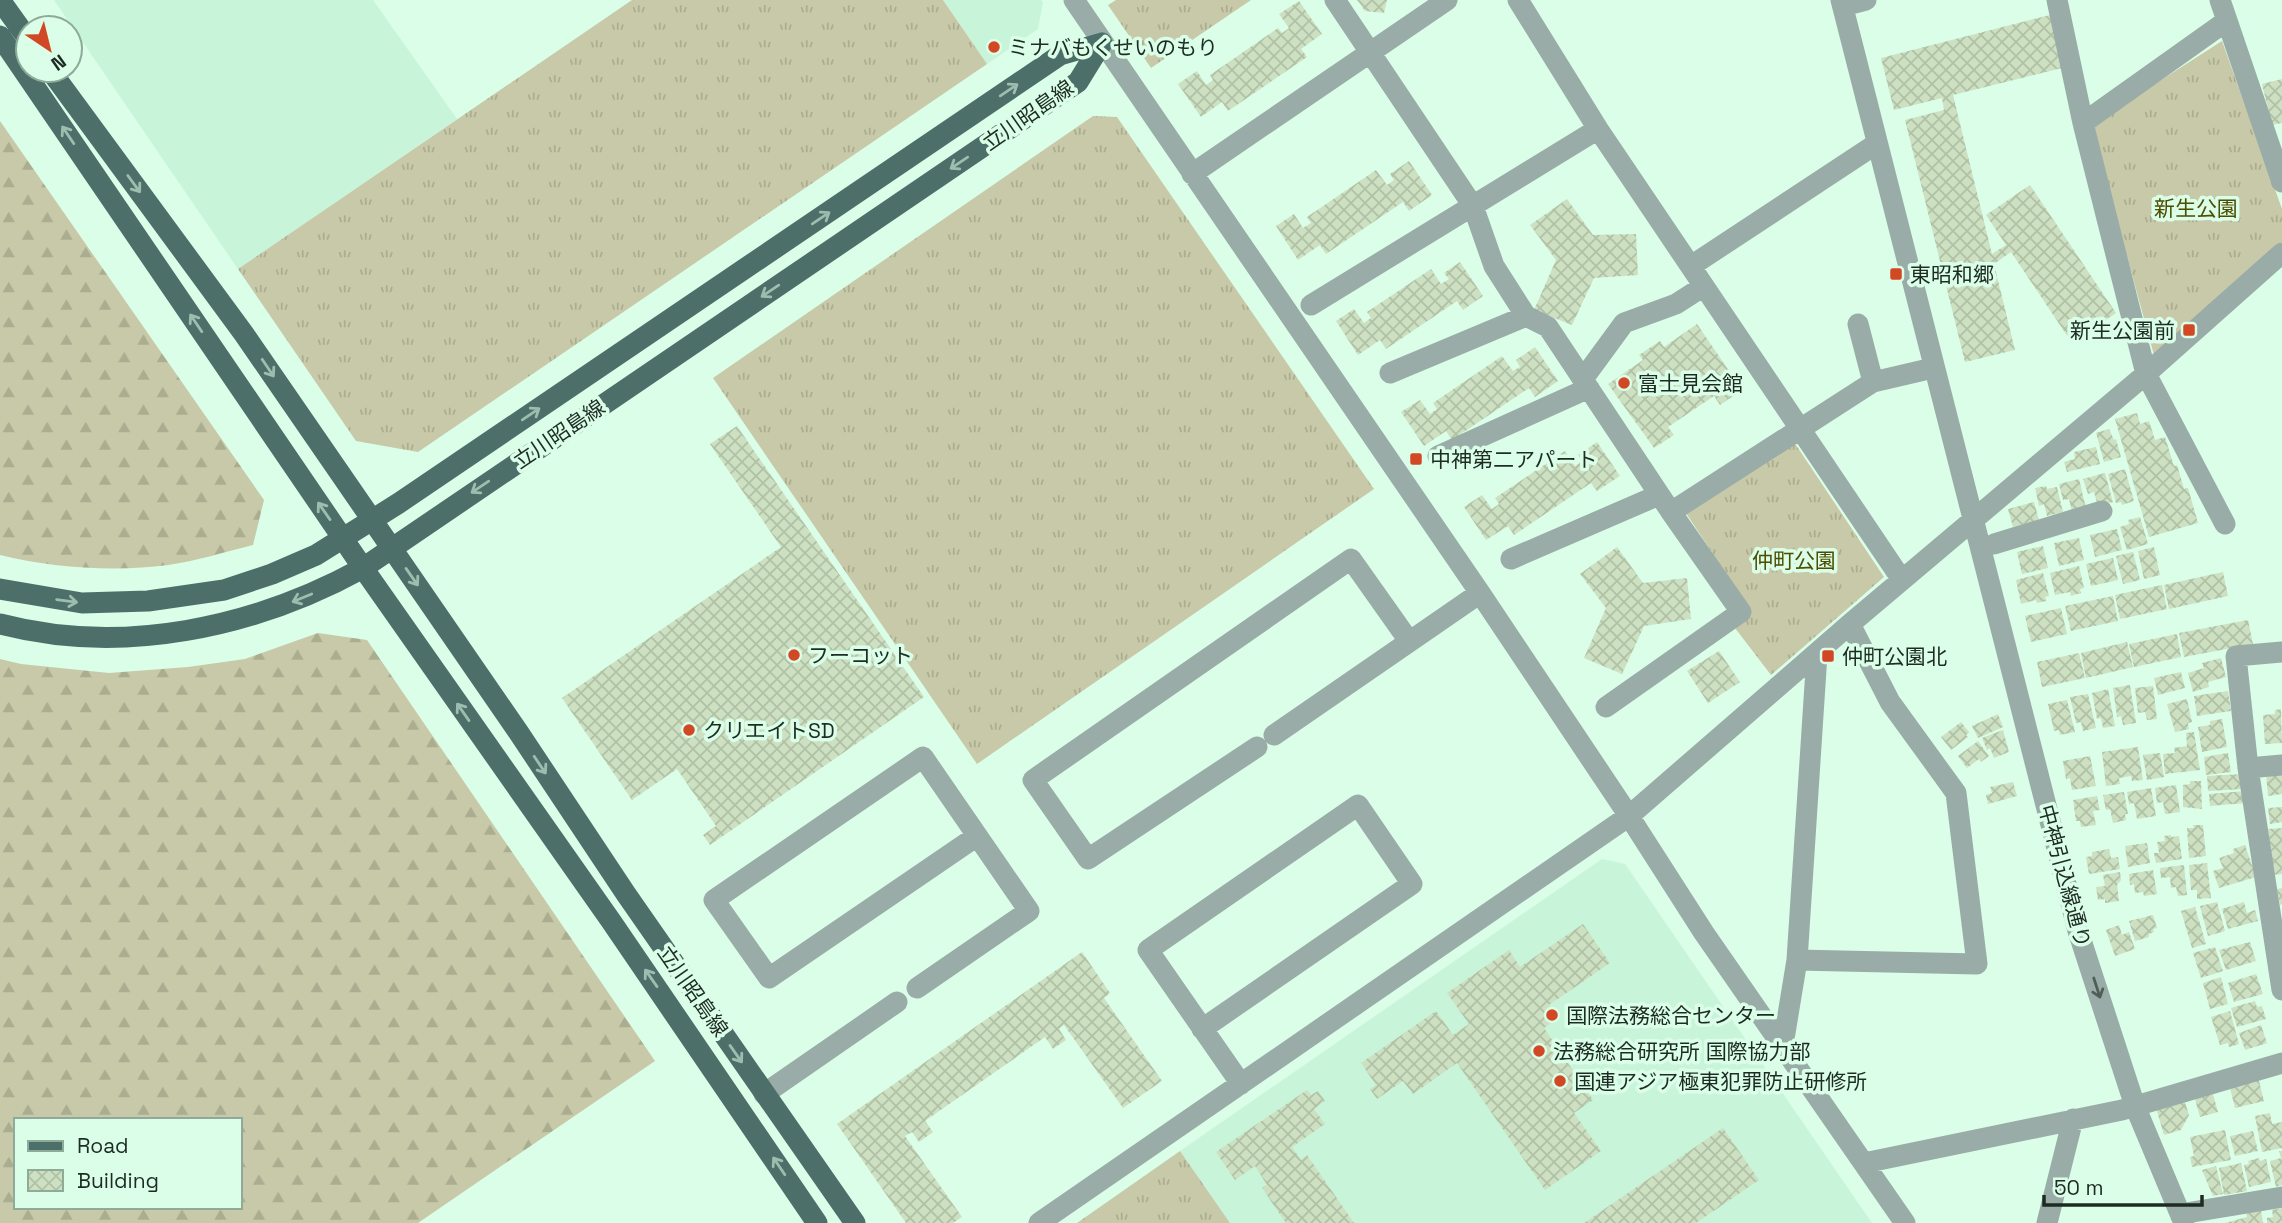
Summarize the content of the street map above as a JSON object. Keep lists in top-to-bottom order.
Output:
{
  "streets": {
    "main road": ["立川昭島線"],
    "street": ["中神引込線通り"]
  },
  "parks": ["新生公園", "仲町公園"],
  "places": {
    "other": [
      "ミナバもくせいのもり",
      "富士見会館",
      "フーコット",
      "クリエイトSD",
      "国際法務総合センター",
      "法務総合研究所 国際協力部",
      "国連アジア極東犯罪防止研修所"
    ],
    "transit": [
      "東昭和郷",
      "新生公園前",
      "中神第二アパート",
      "仲町公園北"
    ]
  },
  "legend": ["Road", "Building"],
  "scale_bar": "50 m",
  "north": "bottom right"
}
